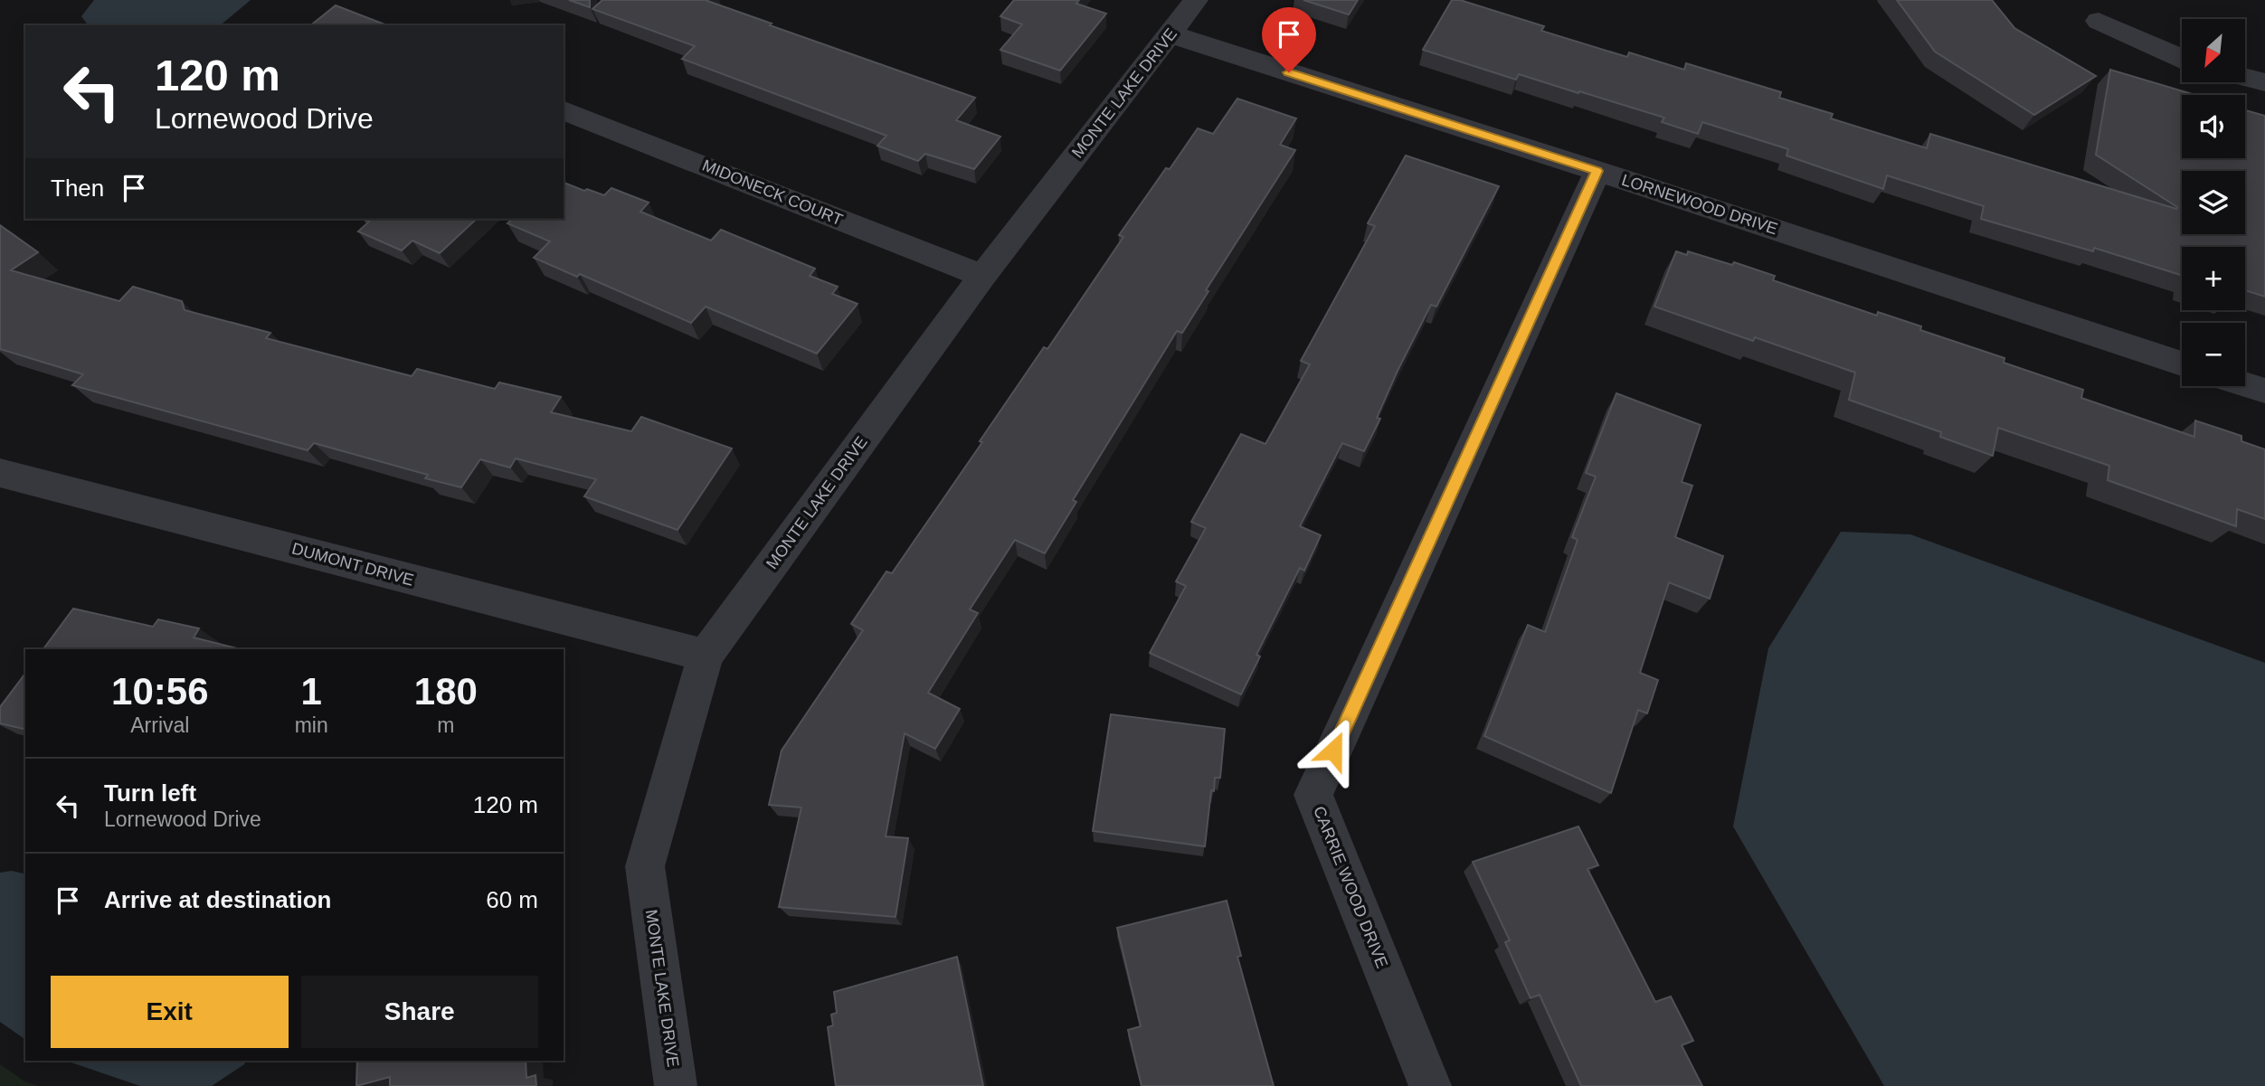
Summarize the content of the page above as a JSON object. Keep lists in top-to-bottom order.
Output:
{
  "streets": {
    "street": [
      "MONTE LAKE DRIVE",
      "MIDONECK COURT",
      "LORNEWOOD DRIVE",
      "DUMONT DRIVE",
      "CARRIE WOOD DRIVE"
    ]
  },
  "crossings": [
    ["MONTE LAKE DRIVE", "MIDONECK COURT"],
    ["MONTE LAKE DRIVE", "LORNEWOOD DRIVE"],
    ["MONTE LAKE DRIVE", "DUMONT DRIVE"],
    ["LORNEWOOD DRIVE", "CARRIE WOOD DRIVE"]
  ],
  "north": "bottom left",
  "page": {
    "map_buttons": ["+", "−"],
    "turn": ["120 m", "Lornewood Drive"],
    "then": "Then",
    "eta": [
      "10:56",
      "Arrival",
      "1",
      "min",
      "180",
      "m"
    ],
    "list": [
      {
        "name": "Turn left",
        "note": "Lornewood Drive",
        "value": "120 m"
      },
      {
        "name": "Arrive at destination",
        "value": "60 m"
      }
    ],
    "buttons": ["Exit", "Share"]
  }
}
